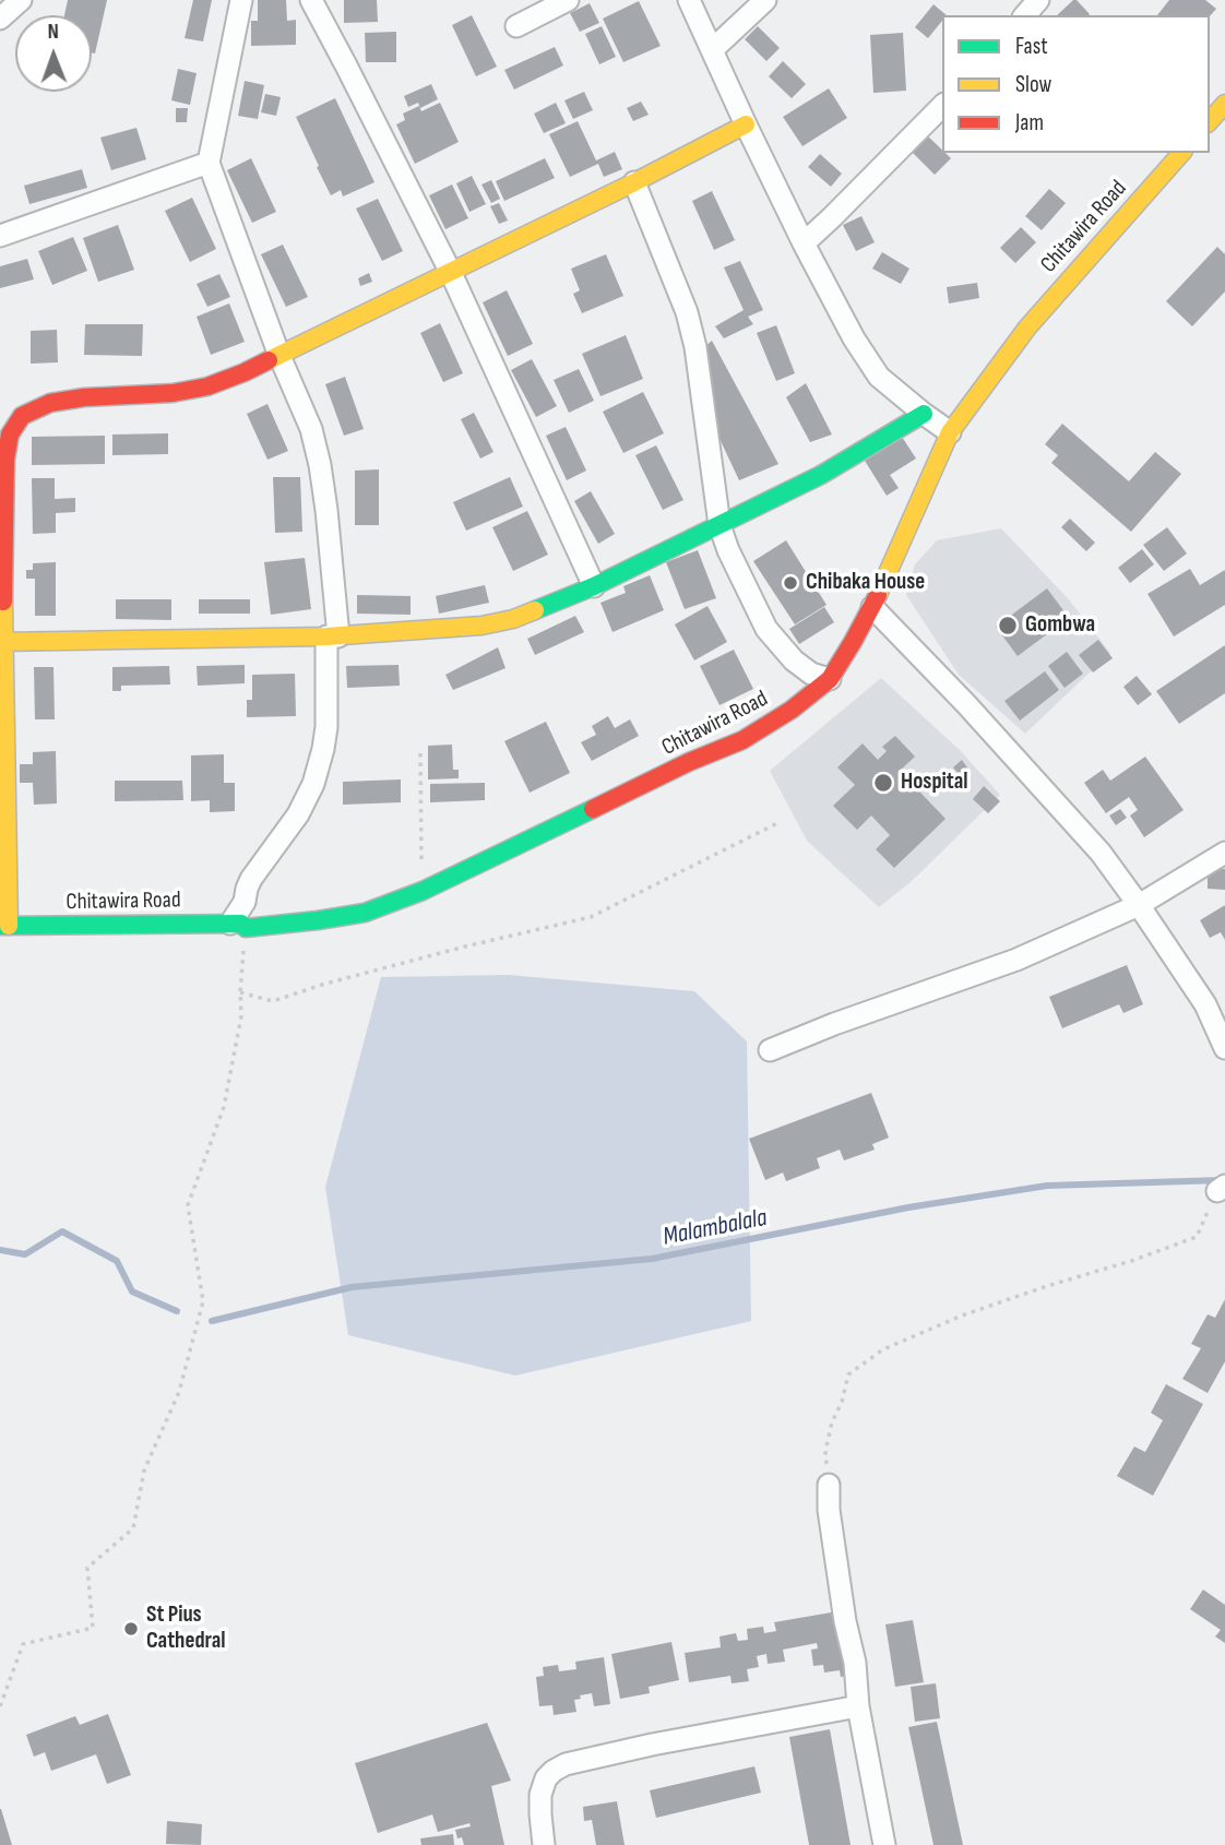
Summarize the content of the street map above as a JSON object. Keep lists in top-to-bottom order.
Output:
{
  "streets": {
    "street": ["Chitawira Road"]
  },
  "water": ["Malambalala"],
  "places": [
    "Chibaka House",
    "Gombwa",
    "Hospital",
    "St Pius Cathedral"
  ],
  "legend": ["Fast", "Slow", "Jam"],
  "north": "top"
}
